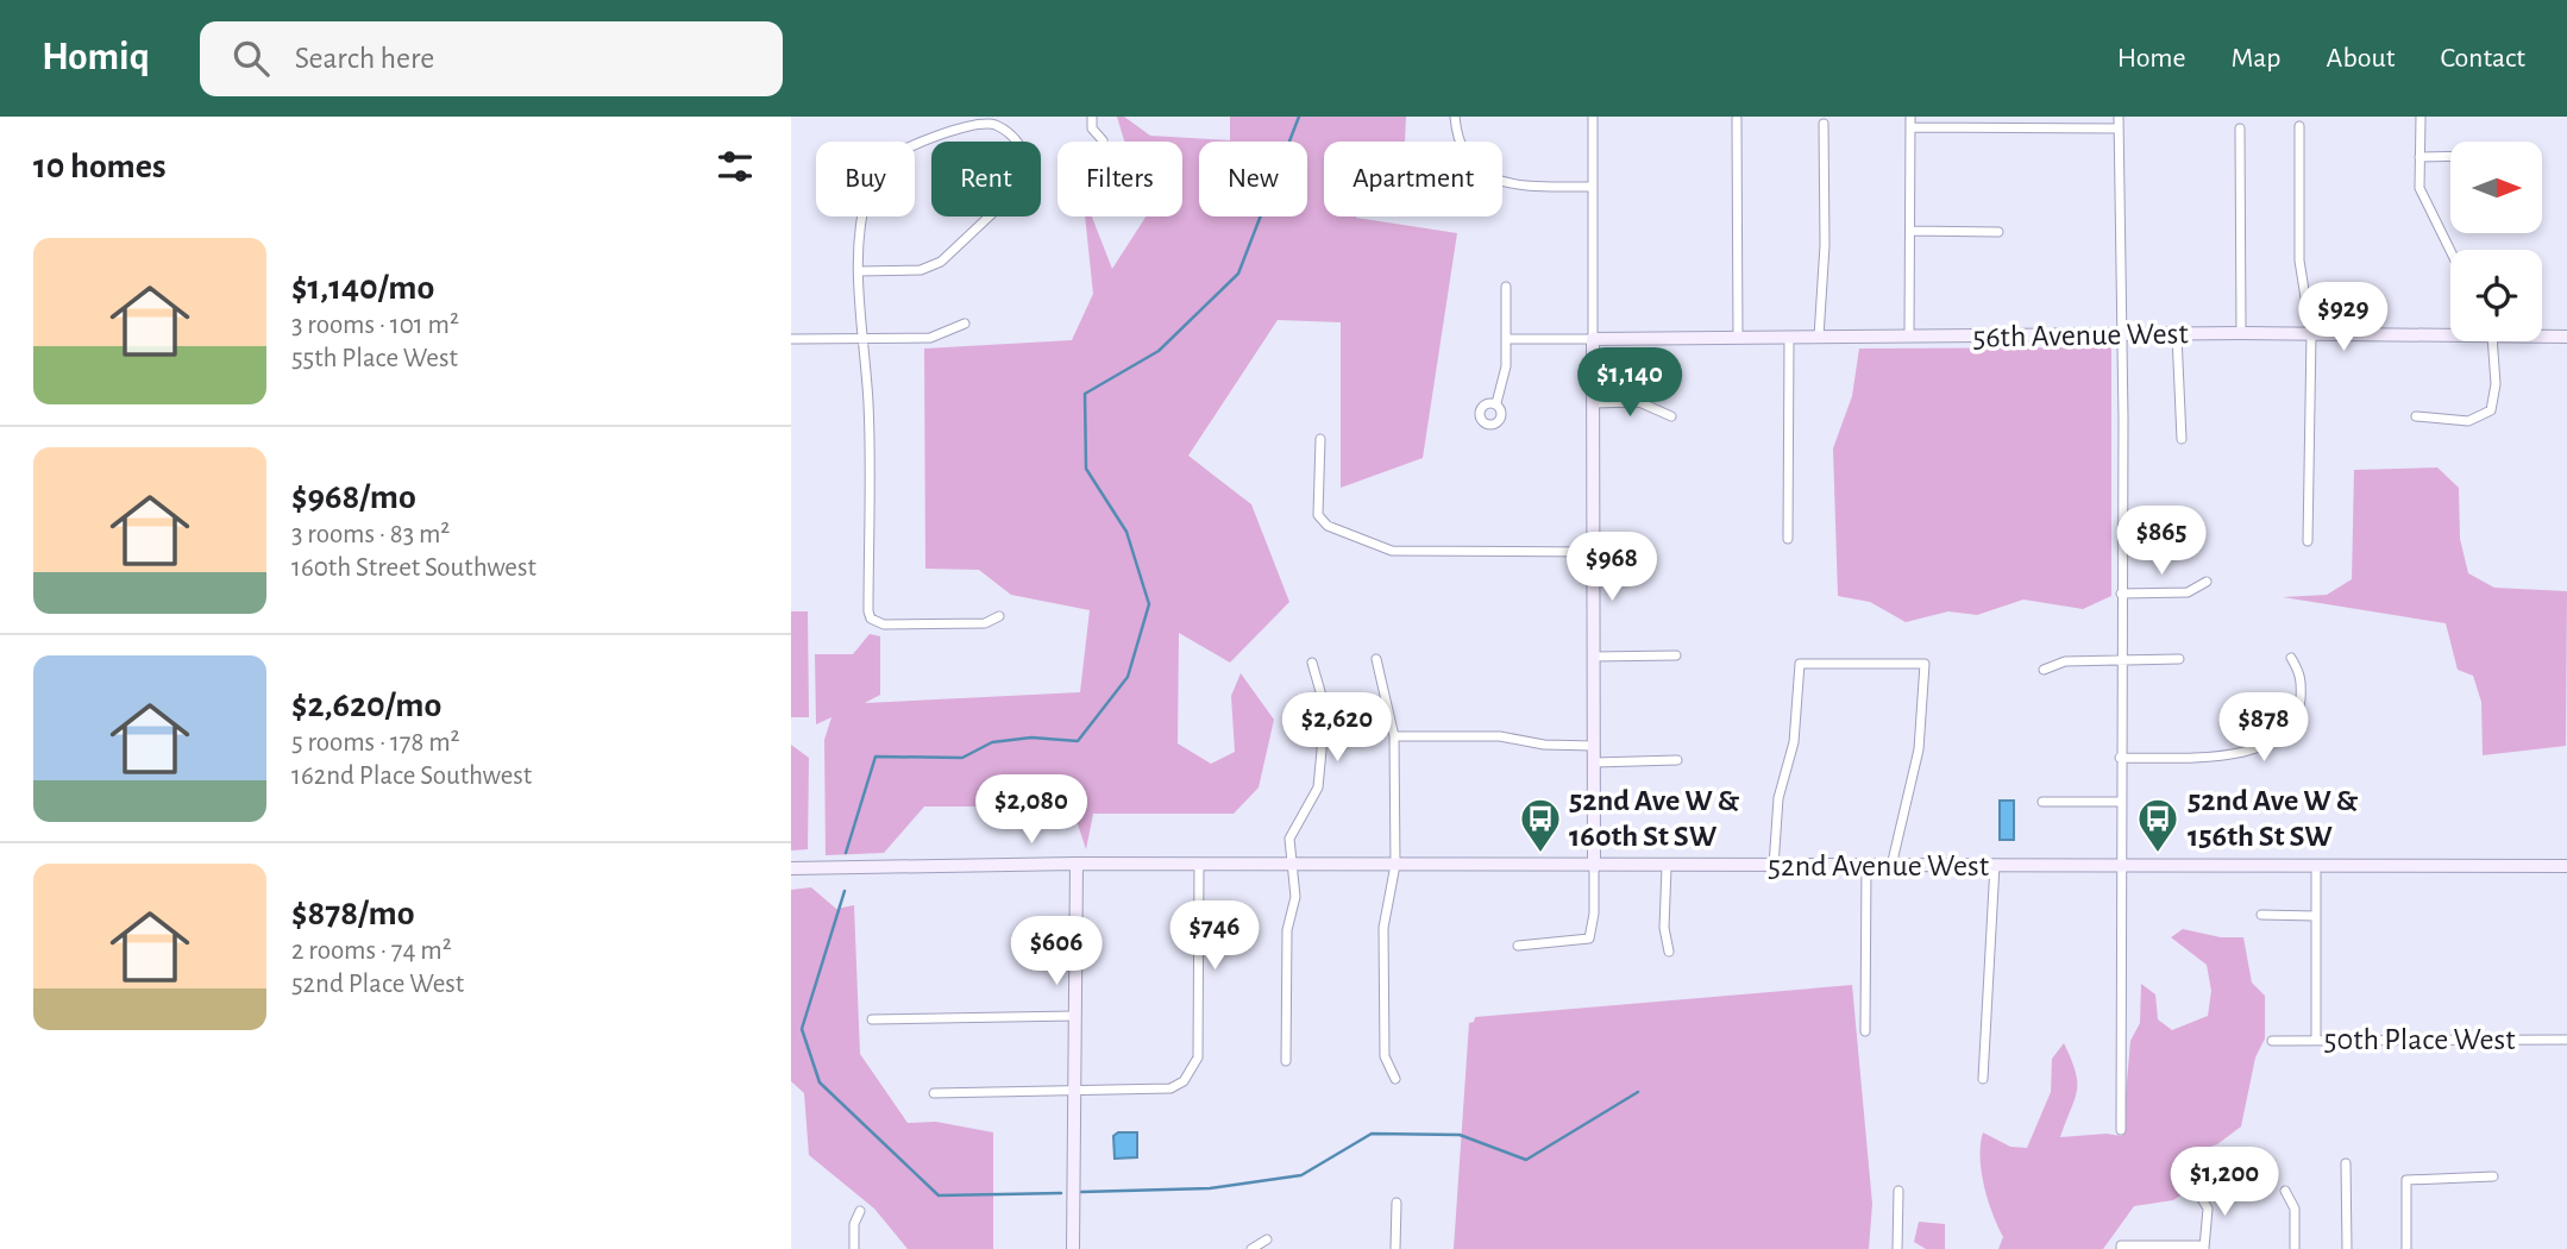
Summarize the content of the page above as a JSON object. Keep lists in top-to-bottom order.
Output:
{
  "streets": {
    "street": ["56th Avenue West", "52nd Avenue West", "50th Place West"]
  },
  "places": {
    "bus stop": ["52nd Ave W & 160th St SW", "52nd Ave W & 156th St SW"]
  },
  "north": "right",
  "page": {
    "header": "Homiq",
    "search": "Search here",
    "nav": [
      "Home",
      "Map",
      "About",
      "Contact"
    ],
    "heading": "10 homes",
    "chip": [
      "Buy",
      "Rent",
      "Filters",
      "New",
      "Apartment"
    ],
    "list": [
      {
        "name": "$1,140/mo",
        "note": "3 rooms · 101 m² · 55th Place West"
      },
      {
        "name": "$968/mo",
        "note": "3 rooms · 83 m² · 160th Street Southwest"
      },
      {
        "name": "$2,620/mo",
        "note": "5 rooms · 178 m² · 162nd Place Southwest"
      },
      {
        "name": "$878/mo",
        "note": "2 rooms · 74 m² · 52nd Place West"
      }
    ],
    "price": [
      "$929",
      "$1,140",
      "$865",
      "$968",
      "$2,620",
      "$878",
      "$2,080",
      "$746",
      "$606",
      "$1,200"
    ]
  }
}
